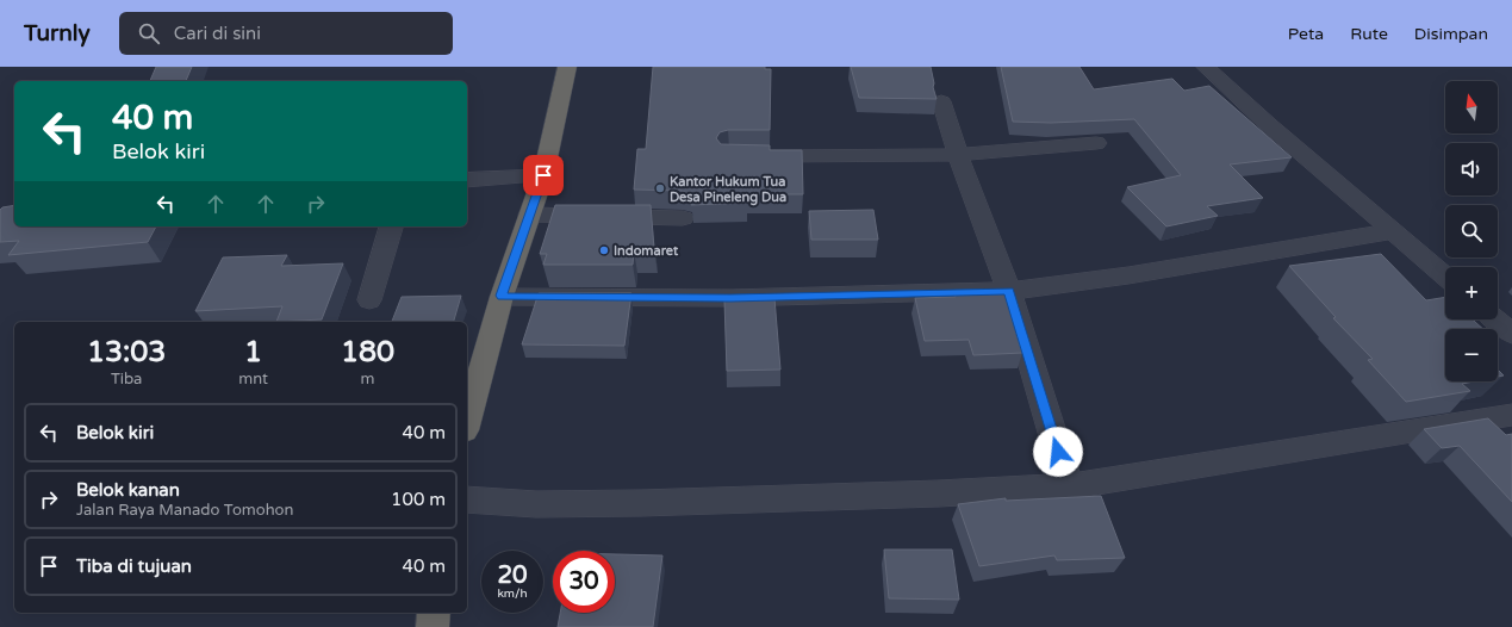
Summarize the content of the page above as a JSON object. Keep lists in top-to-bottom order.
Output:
{
  "places": ["Kantor Hukum Tua Desa Pineleng Dua", "Indomaret"],
  "north": "top",
  "page": {
    "header": "Turnly",
    "search": "Cari di sini",
    "nav": ["Peta", "Rute", "Disimpan"],
    "map_buttons": ["+", "−"],
    "turn": ["40 m", "Belok kiri"],
    "eta": [
      "13:03",
      "Tiba",
      "1",
      "mnt",
      "180",
      "m"
    ],
    "list": [
      {
        "name": "Belok kiri",
        "value": "40 m"
      },
      {
        "name": "Belok kanan",
        "note": "Jalan Raya Manado Tomohon",
        "value": "100 m"
      },
      {
        "name": "Tiba di tujuan",
        "value": "40 m"
      }
    ],
    "speed": "20 km/h",
    "limit": "30"
  }
}
